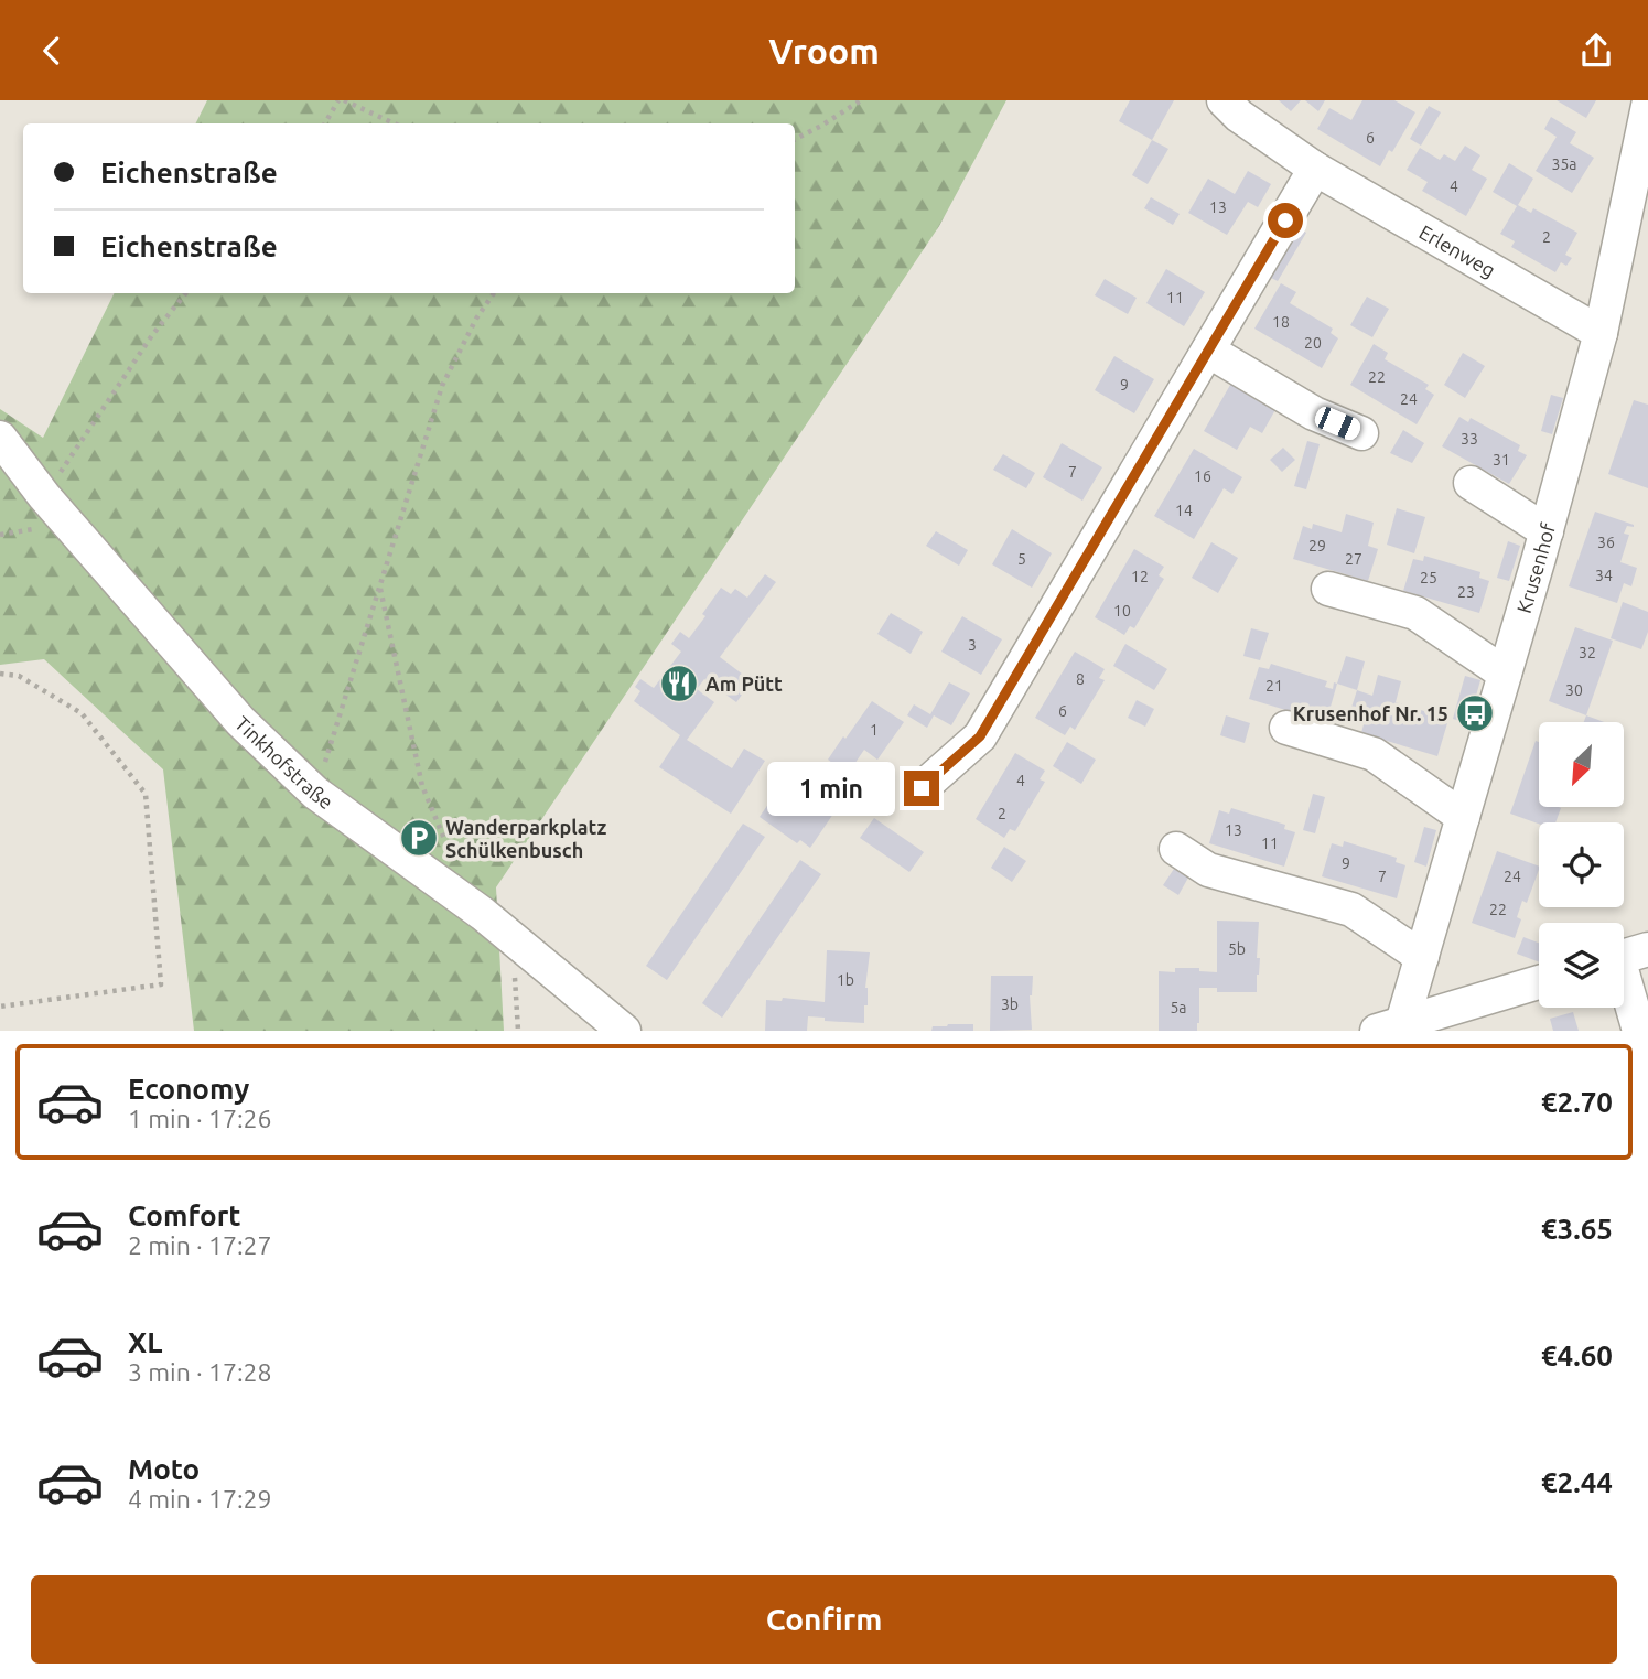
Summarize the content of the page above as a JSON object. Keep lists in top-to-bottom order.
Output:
{
  "streets": {
    "street": ["Erlenweg", "Krusenhof", "Tinkhofstraße"]
  },
  "crossings": [
    ["Erlenweg", "Krusenhof"]
  ],
  "places": {
    "restaurant": ["Am Pütt"],
    "bus stop": ["Krusenhof Nr. 15"],
    "parking": ["Wanderparkplatz Schülkenbusch"]
  },
  "house_numbers": [
    "6",
    "35a",
    "4",
    "13",
    "2",
    "11",
    "18",
    "20",
    "22",
    "9",
    "24",
    "33",
    "31",
    "7",
    "16",
    "14",
    "36",
    "29",
    "5",
    "27",
    "34",
    "12",
    "25",
    "23",
    "10",
    "3",
    "32",
    "8",
    "21",
    "30",
    "6",
    "1",
    "4",
    "2",
    "13",
    "11",
    "9",
    "7",
    "24",
    "22",
    "5b",
    "1b",
    "3b",
    "5a"
  ],
  "north": "bottom left",
  "page": {
    "header": "Vroom",
    "banner": ["Eichenstraße", "Eichenstraße"],
    "bubble": "1 min",
    "list": [
      {
        "name": "Economy",
        "note": "1 min · 17:26",
        "value": "€2.70"
      },
      {
        "name": "Comfort",
        "note": "2 min · 17:27",
        "value": "€3.65"
      },
      {
        "name": "XL",
        "note": "3 min · 17:28",
        "value": "€4.60"
      },
      {
        "name": "Moto",
        "note": "4 min · 17:29",
        "value": "€2.44"
      }
    ],
    "buttons": "Confirm"
  }
}
